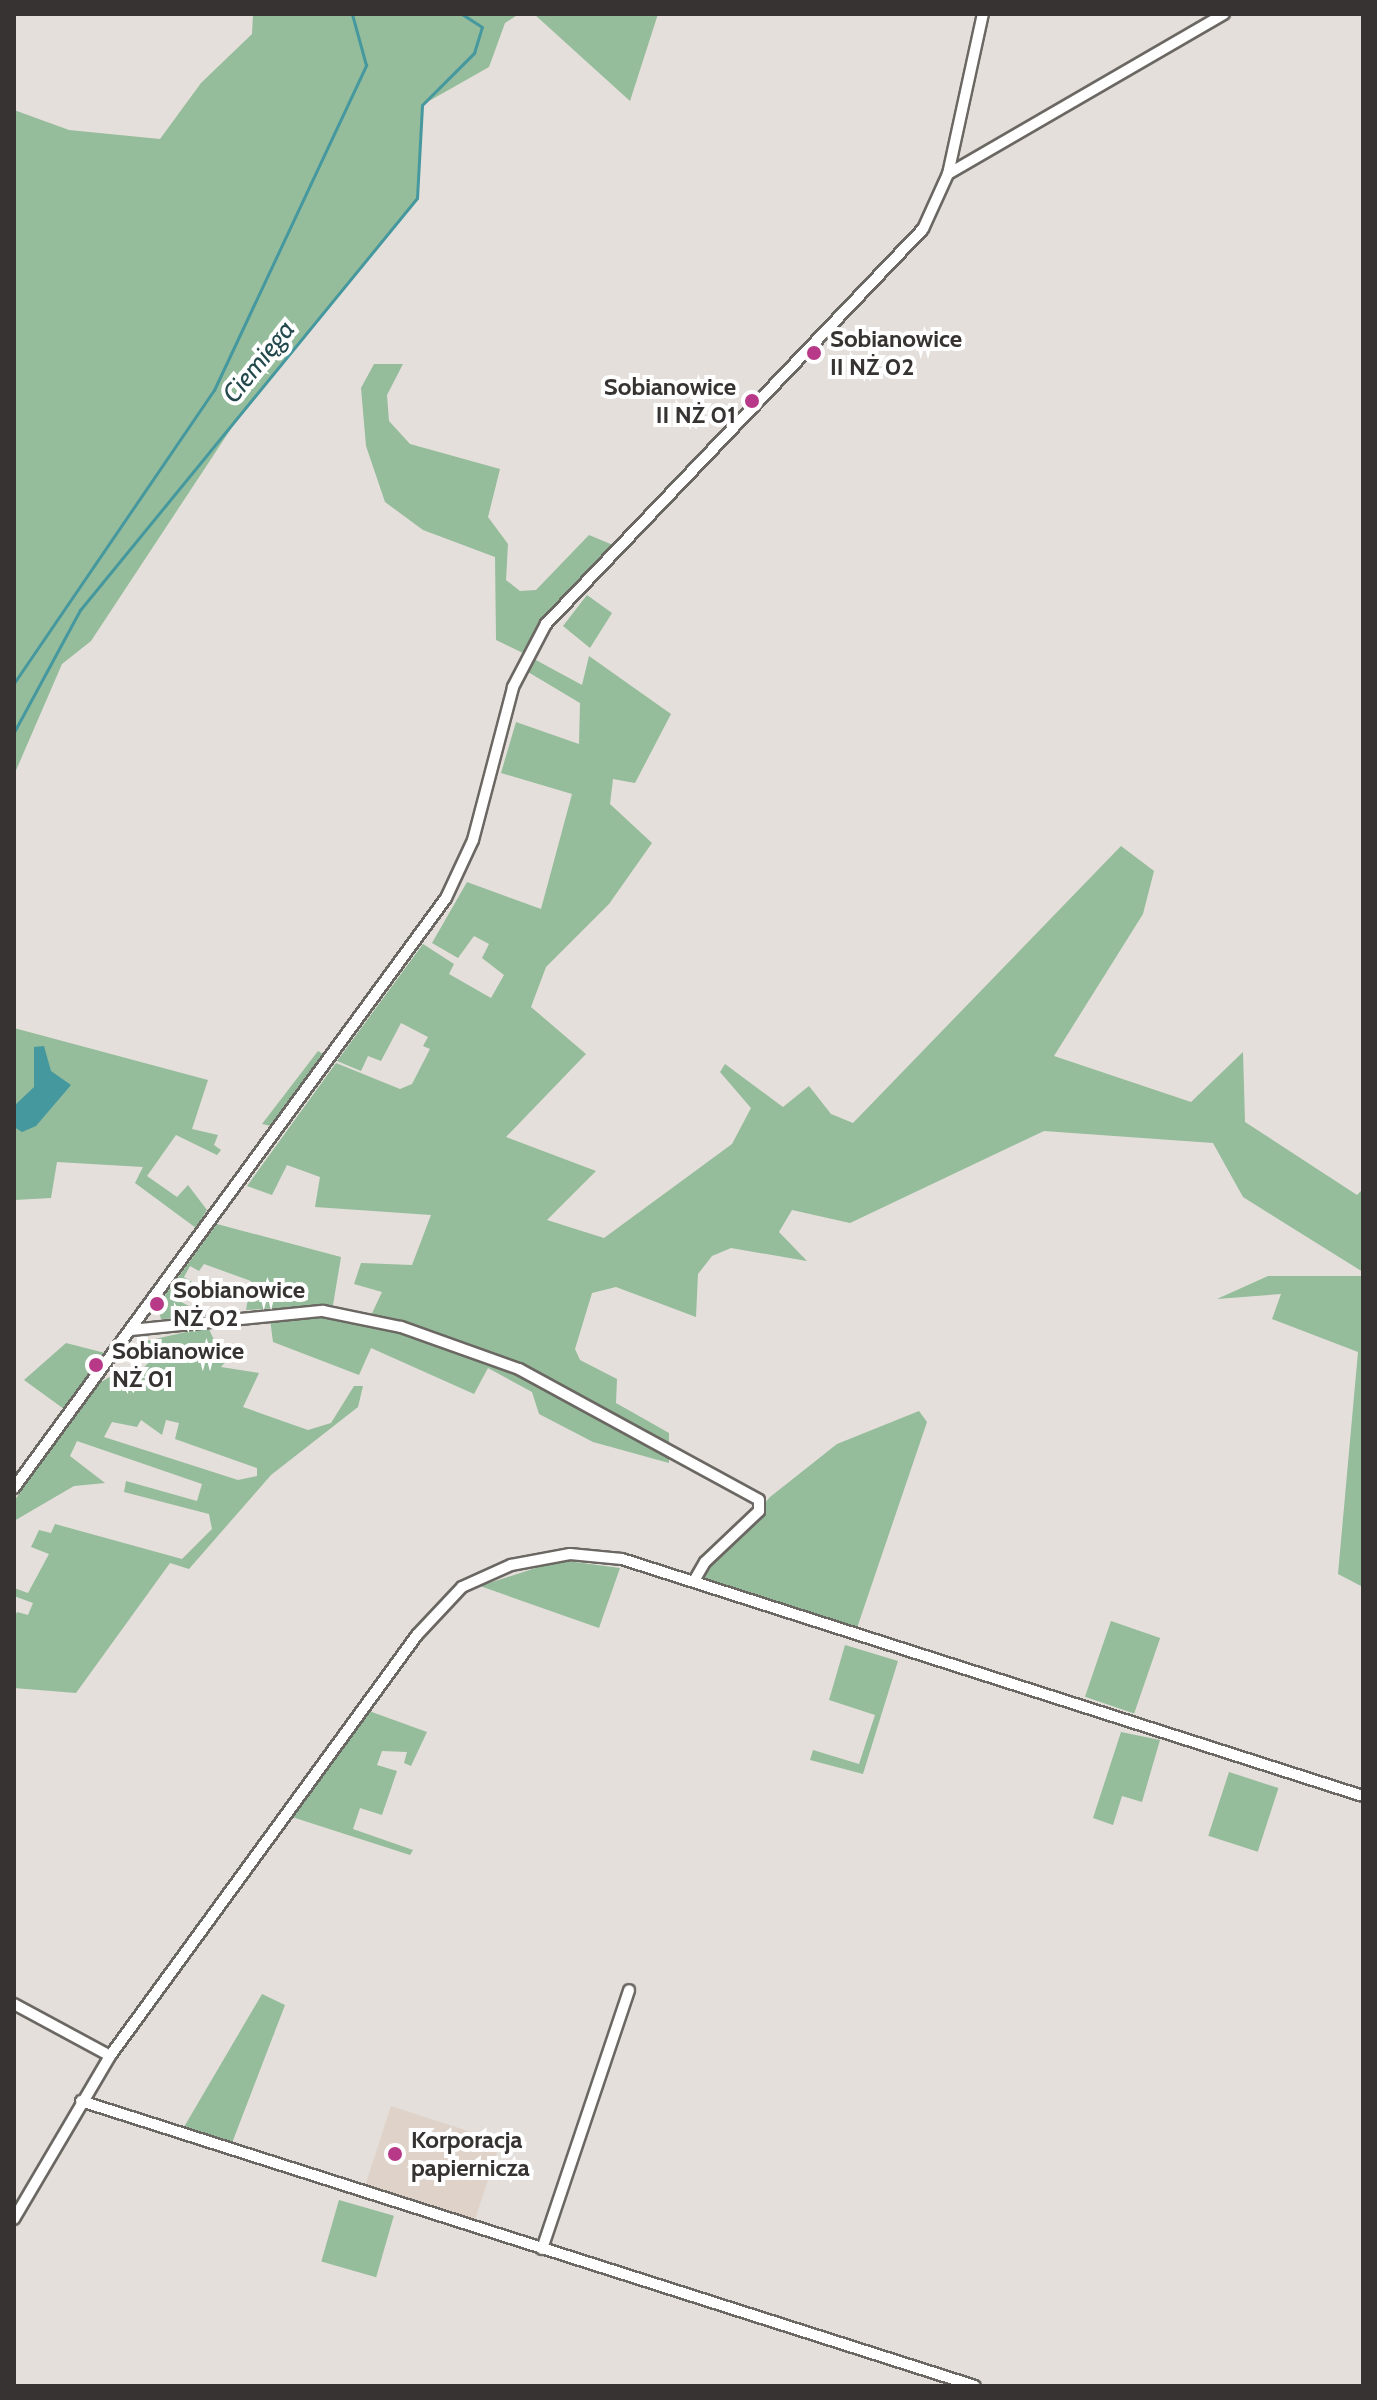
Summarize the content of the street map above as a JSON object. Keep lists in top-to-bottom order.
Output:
{
  "water": ["Ciemięga"],
  "places": [
    "Sobianowice II NŻ 02",
    "Sobianowice II NŻ 01",
    "Sobianowice NŻ 02",
    "Sobianowice NŻ 01",
    "Korporacja papiernicza"
  ]
}
